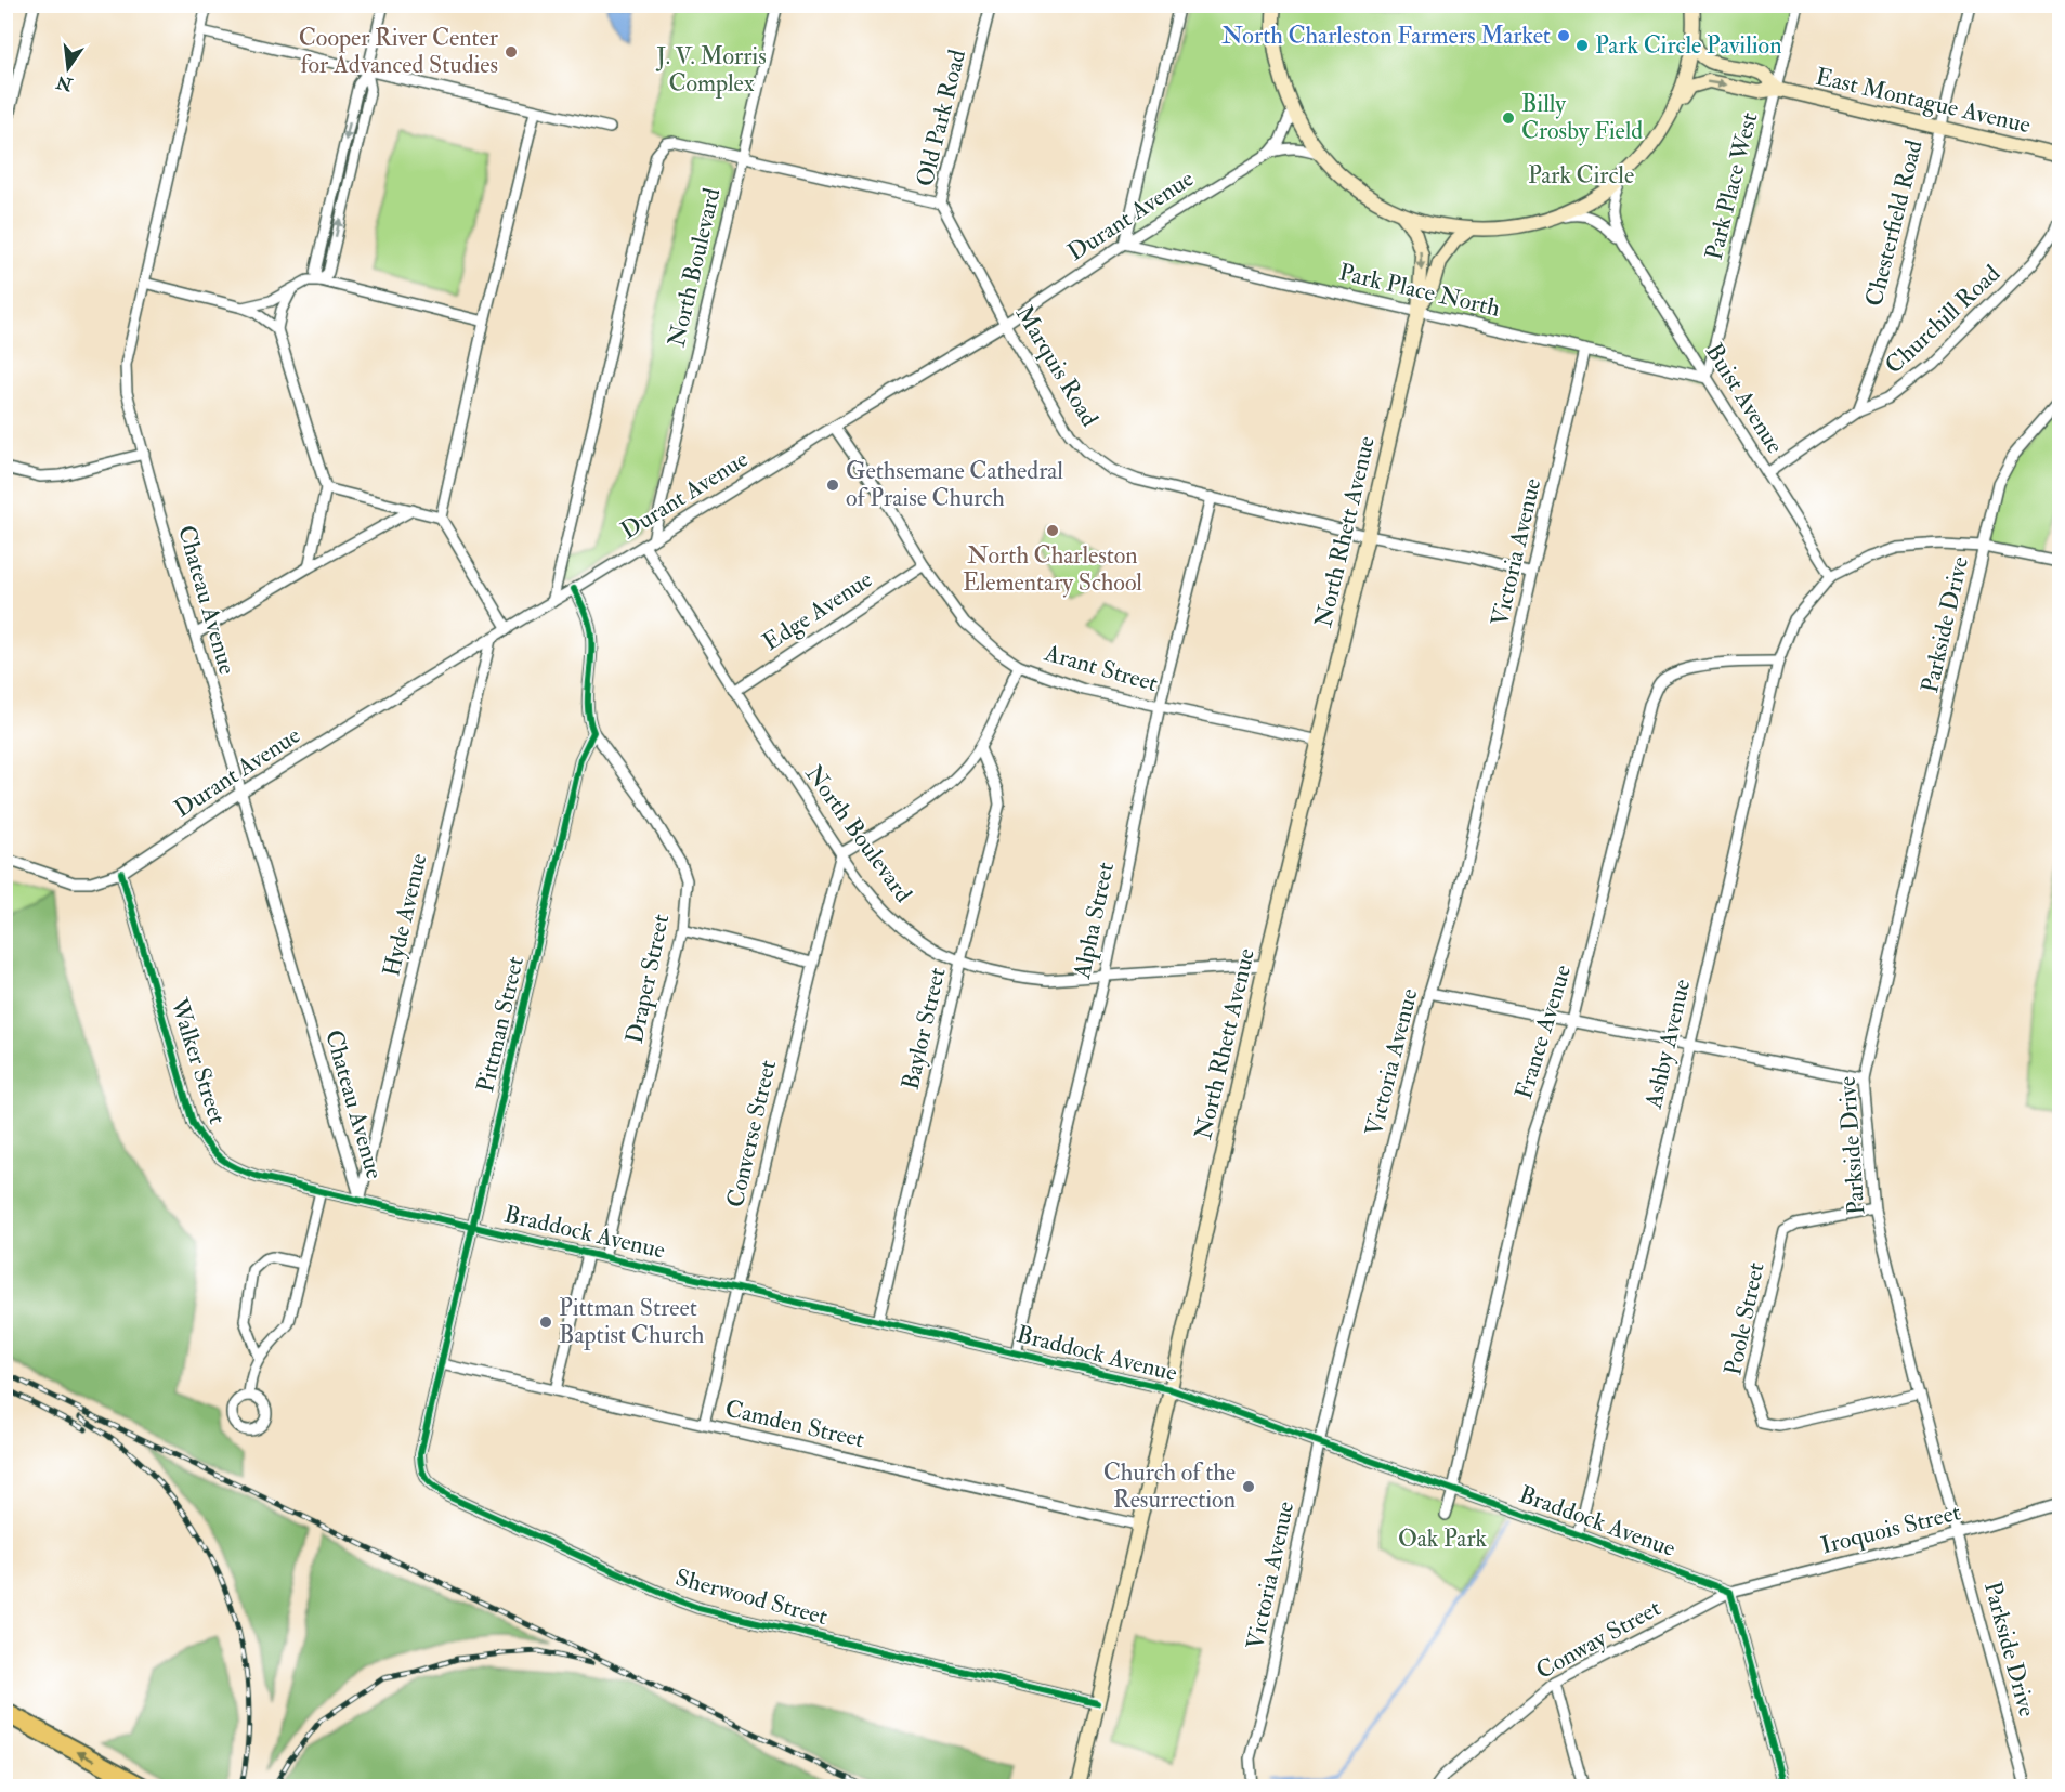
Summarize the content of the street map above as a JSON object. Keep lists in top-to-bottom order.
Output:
{
  "streets": {
    "main road": ["East Montague Avenue", "North Rhett Avenue"],
    "street": [
      "Old Park Road",
      "Park Place West",
      "Durant Avenue",
      "Chesterfield Road",
      "North Boulevard",
      "Park Place North",
      "Churchill Road",
      "Marquis Road",
      "Buist Avenue",
      "Victoria Avenue",
      "Chateau Avenue",
      "Edge Avenue",
      "Parkside Drive",
      "Arant Street",
      "Hyde Avenue",
      "Alpha Street",
      "Draper Street",
      "Pittman Street",
      "Baylor Street",
      "France Avenue",
      "Ashby Avenue",
      "Walker Street",
      "Converse Street",
      "Braddock Avenue",
      "Poole Street",
      "Camden Street",
      "Iroquois Street",
      "Sherwood Street",
      "Conway Street"
    ]
  },
  "crossings": [
    ["East Montague Avenue", "Park Place West"],
    ["East Montague Avenue", "Chesterfield Road"],
    ["Old Park Road", "Marquis Road"],
    ["Park Place West", "Park Place North"],
    ["Park Place West", "Buist Avenue"],
    ["Durant Avenue", "North Boulevard"],
    ["Durant Avenue", "Park Place North"],
    ["Durant Avenue", "Marquis Road"],
    ["Durant Avenue", "Chateau Avenue"],
    ["Durant Avenue", "Arant Street"],
    ["Durant Avenue", "Hyde Avenue"],
    ["Durant Avenue", "Walker Street"],
    ["Chesterfield Road", "Churchill Road"],
    ["North Boulevard", "North Rhett Avenue"],
    ["North Boulevard", "Edge Avenue"],
    ["North Boulevard", "Alpha Street"],
    ["North Boulevard", "Baylor Street"],
    ["North Boulevard", "Converse Street"],
    ["Park Place North", "Buist Avenue"],
    ["Park Place North", "North Rhett Avenue"],
    ["Park Place North", "Victoria Avenue"],
    ["Churchill Road", "Buist Avenue"],
    ["Marquis Road", "North Rhett Avenue"],
    ["Marquis Road", "Victoria Avenue"],
    ["Marquis Road", "Alpha Street"],
    ["Buist Avenue", "Ashby Avenue"],
    ["North Rhett Avenue", "Arant Street"],
    ["North Rhett Avenue", "Braddock Avenue"],
    ["North Rhett Avenue", "Camden Street"],
    ["North Rhett Avenue", "Sherwood Street"],
    ["Victoria Avenue", "Braddock Avenue"],
    ["Chateau Avenue", "Hyde Avenue"],
    ["Chateau Avenue", "Walker Street"],
    ["Edge Avenue", "Arant Street"],
    ["Parkside Drive", "Poole Street"],
    ["Parkside Drive", "Iroquois Street"],
    ["Arant Street", "Alpha Street"],
    ["Hyde Avenue", "Walker Street"],
    ["Alpha Street", "Braddock Avenue"],
    ["Draper Street", "Pittman Street"],
    ["Draper Street", "Braddock Avenue"],
    ["Pittman Street", "Braddock Avenue"],
    ["Pittman Street", "Camden Street"],
    ["Pittman Street", "Sherwood Street"],
    ["Baylor Street", "Braddock Avenue"],
    ["France Avenue", "Ashby Avenue"],
    ["France Avenue", "Braddock Avenue"],
    ["Ashby Avenue", "Braddock Avenue"],
    ["Walker Street", "Braddock Avenue"],
    ["Converse Street", "Braddock Avenue"],
    ["Converse Street", "Camden Street"],
    ["Braddock Avenue", "Iroquois Street"],
    ["Braddock Avenue", "Conway Street"],
    ["Iroquois Street", "Conway Street"]
  ],
  "parks": ["J. V. Morris Complex", "Park Circle", "Oak Park"],
  "places": [
    "North Charleston Farmers Market",
    "Park Circle Pavilion",
    "Cooper River Center for Advanced Studies",
    "Billy Crosby Field",
    "Gethsemane Cathedral of Praise Church",
    "North Charleston Elementary School",
    "Pittman Street Baptist Church",
    "Church of the Resurrection"
  ],
  "north": "bottom"
}
